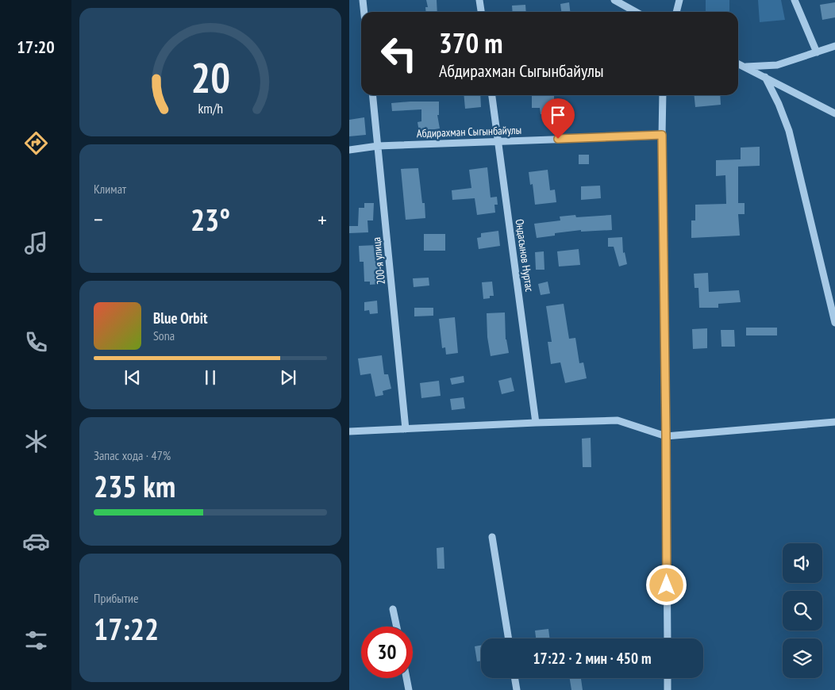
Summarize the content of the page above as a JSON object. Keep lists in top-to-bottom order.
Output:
{
  "streets": {
    "street": ["Абдирахман Сыгынбайулы", "Ондасынов Нуртас", "200-я улица"]
  },
  "crossings": [
    ["Абдирахман Сыгынбайулы", "Ондасынов Нуртас"],
    ["Абдирахман Сыгынбайулы", "200-я улица"]
  ],
  "page": {
    "tabs": "17:20",
    "turn": ["370 m", "Абдирахман Сыгынбайулы"],
    "tile": [
      "Климат",
      ["Запас хода · 47%", "235 km"],
      ["Прибытие", "17:22"]
    ],
    "heat": ["−", "23°", "+"],
    "song": ["Blue Orbit", "Sona"],
    "limit": "30",
    "trip": "17:22 · 2 мин · 450 m",
    "gauge": ["20", "km/h"]
  }
}
